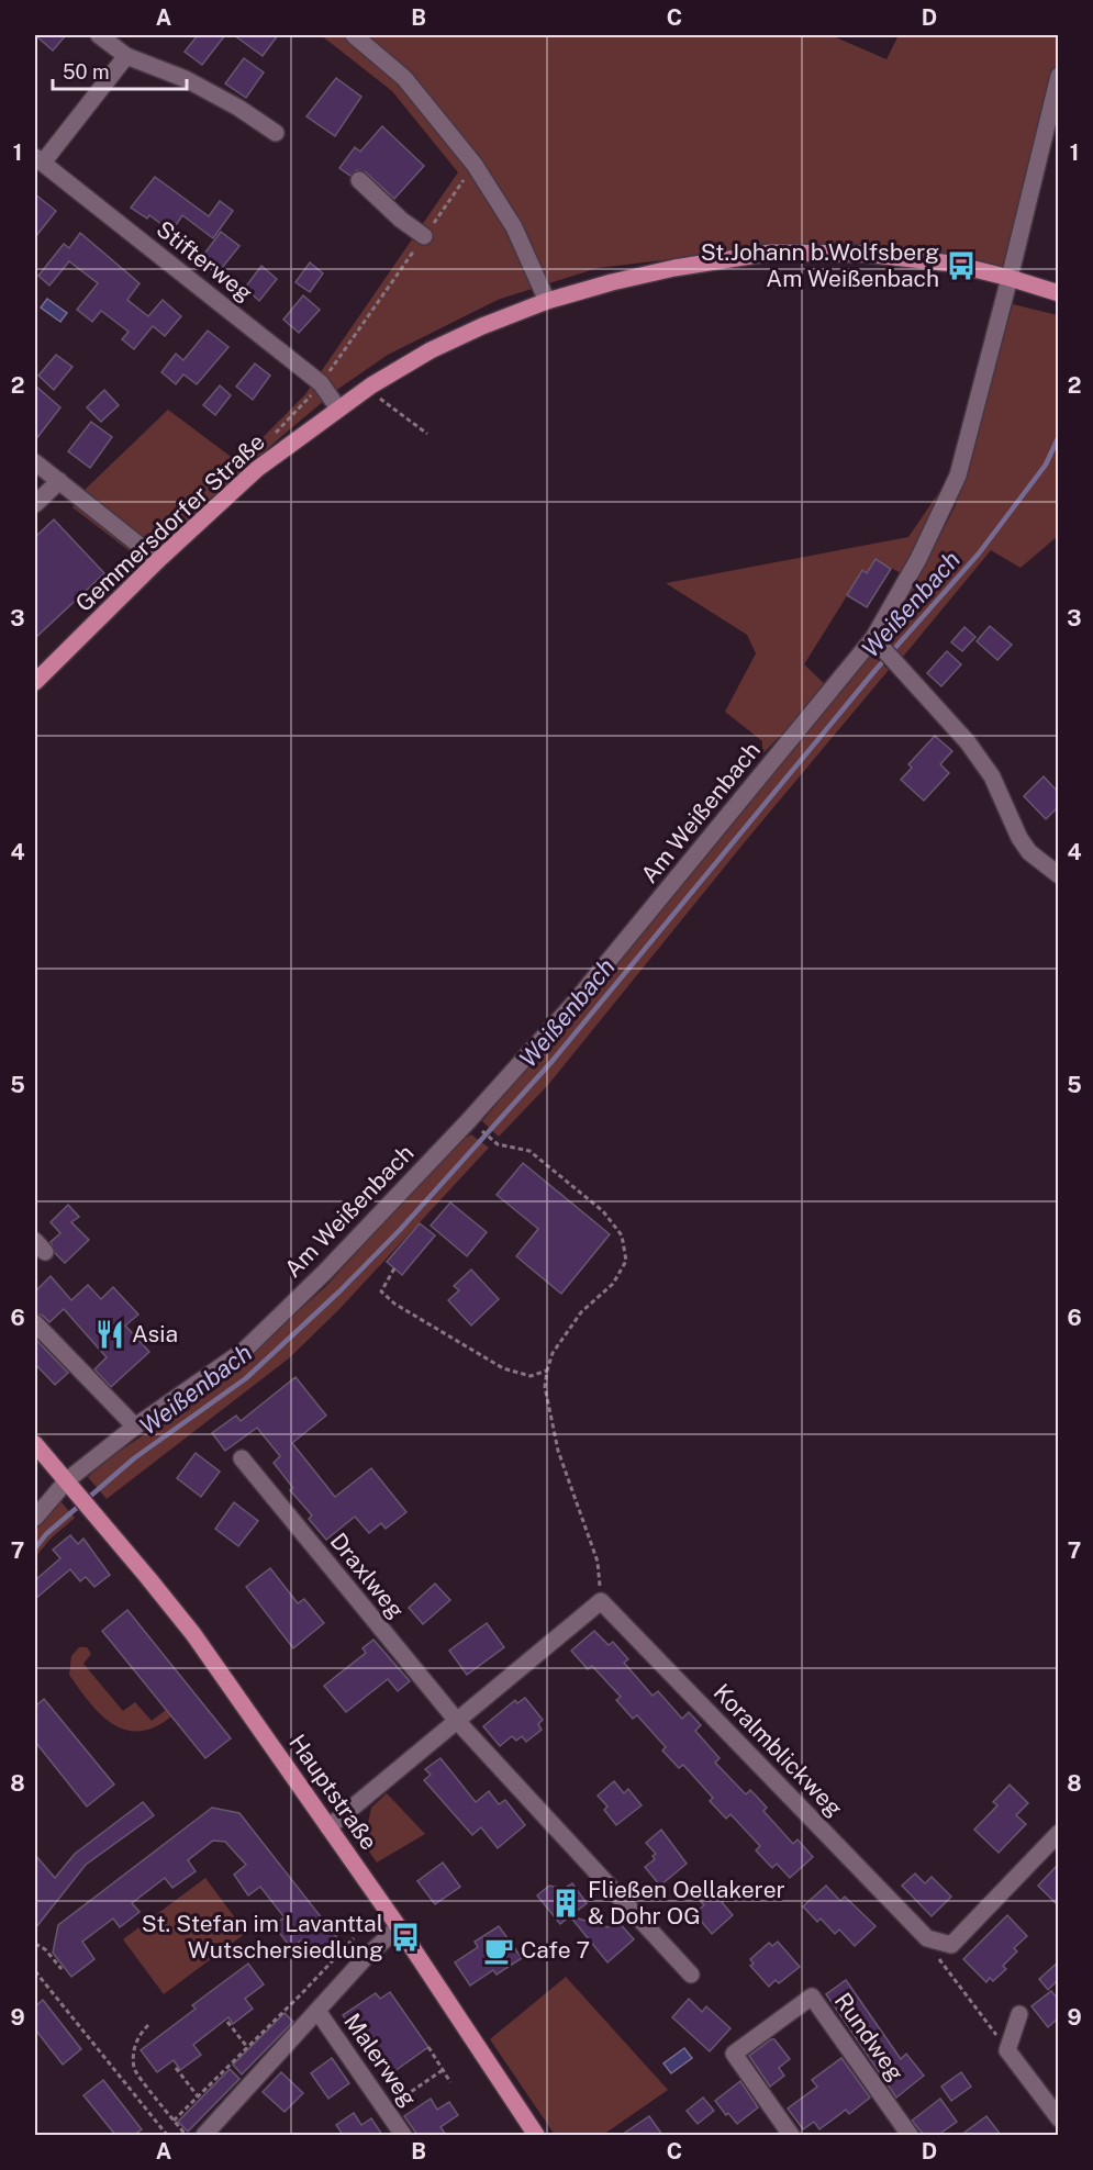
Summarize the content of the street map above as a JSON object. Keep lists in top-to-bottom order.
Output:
{
  "streets": {
    "main road": ["Gemmersdorfer Straße", "Hauptstraße"],
    "street": [
      "Stifterweg",
      "Am Weißenbach",
      "Draxlweg",
      "Koralmblickweg",
      "Rundweg",
      "Malerweg"
    ]
  },
  "crossings": [
    ["Stifterweg", "Gemmersdorfer Straße"],
    ["Gemmersdorfer Straße", "Am Weißenbach"],
    ["Am Weißenbach", "Hauptstraße"]
  ],
  "water": ["Weißenbach"],
  "places": {
    "bus stop": ["St.Johann b.Wolfsberg Am Weißenbach", "St. Stefan im Lavanttal Wutschersiedlung"],
    "restaurant": ["Asia"],
    "building": ["Fließen Oellakerer & Dohr OG"],
    "cafe": ["Cafe 7"]
  },
  "scale_bar": "50 m",
  "grid": {
    "columns": [
      "A",
      "B",
      "C",
      "D"
    ],
    "rows": [
      "1",
      "2",
      "3",
      "4",
      "5",
      "6",
      "7",
      "8",
      "9"
    ]
  }
}
